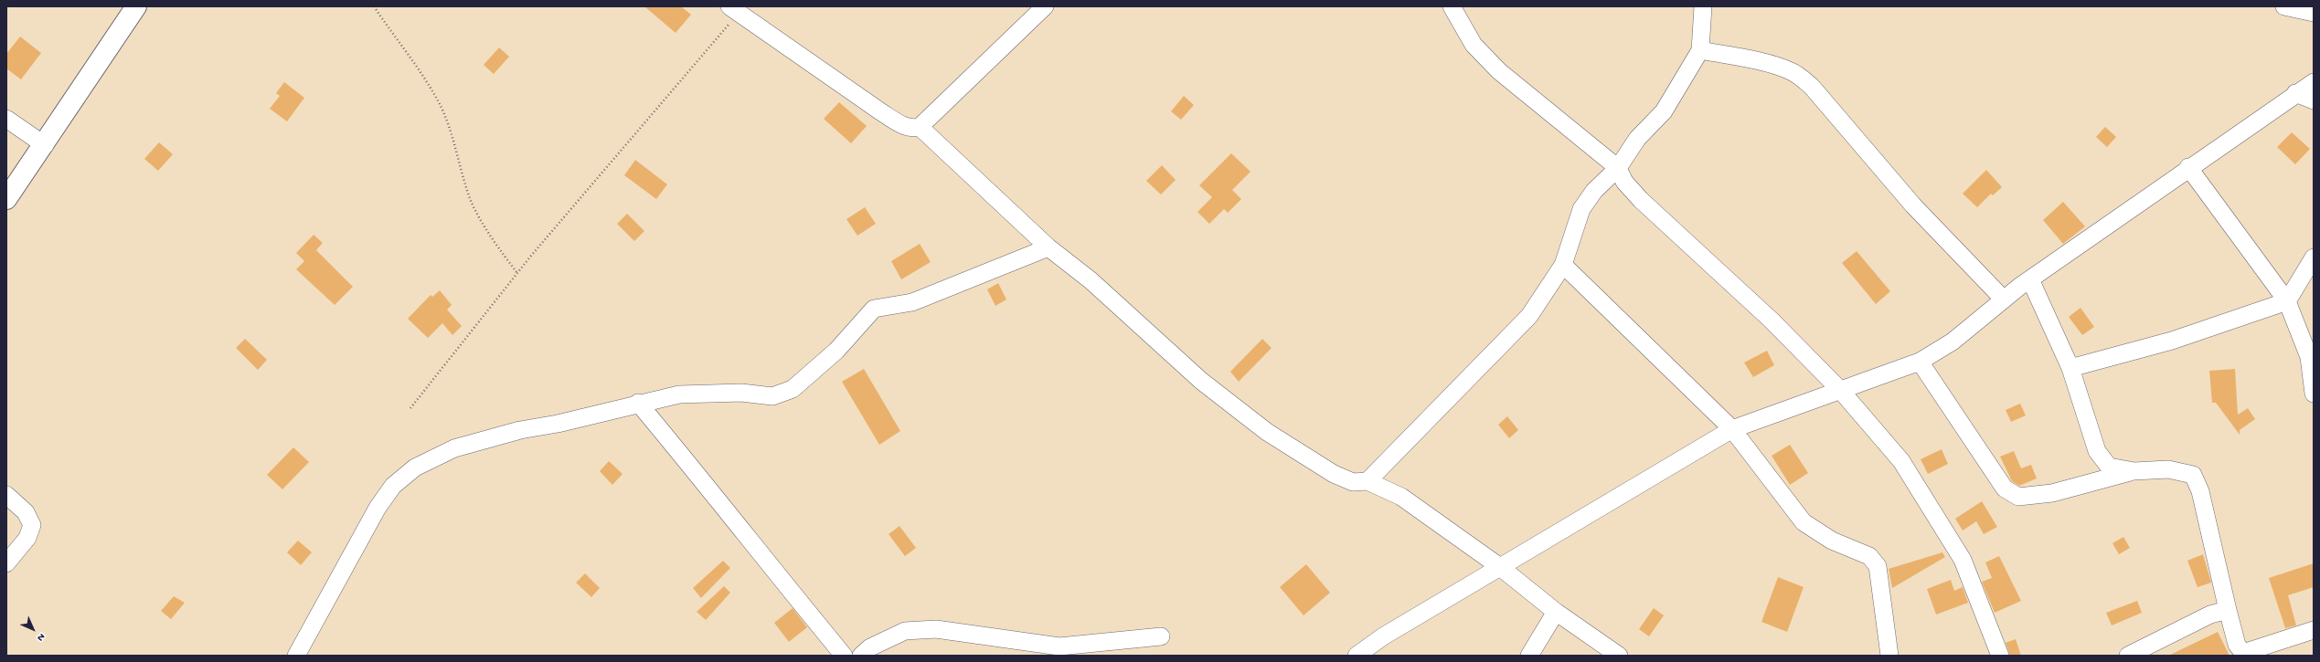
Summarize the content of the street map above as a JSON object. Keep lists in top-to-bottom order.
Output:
{
  "north": "bottom right"
}
